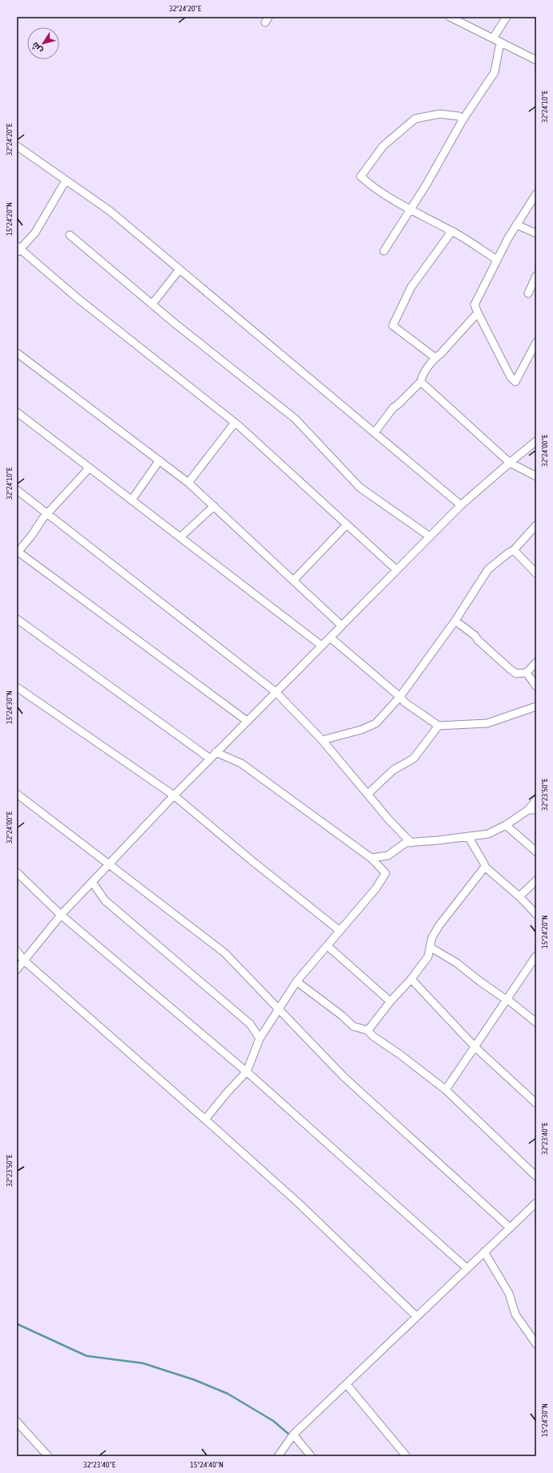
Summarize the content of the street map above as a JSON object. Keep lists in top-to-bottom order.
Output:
{
  "north": "bottom left",
  "coordinates": [
    "32°24'20\"E",
    "32°24'10\"E",
    "15°24'20\"N",
    "32°24'00\"E",
    "15°24'30\"N",
    "32°23'50\"E",
    "32°23'40\"E",
    "15°24'40\"N"
  ]
}
